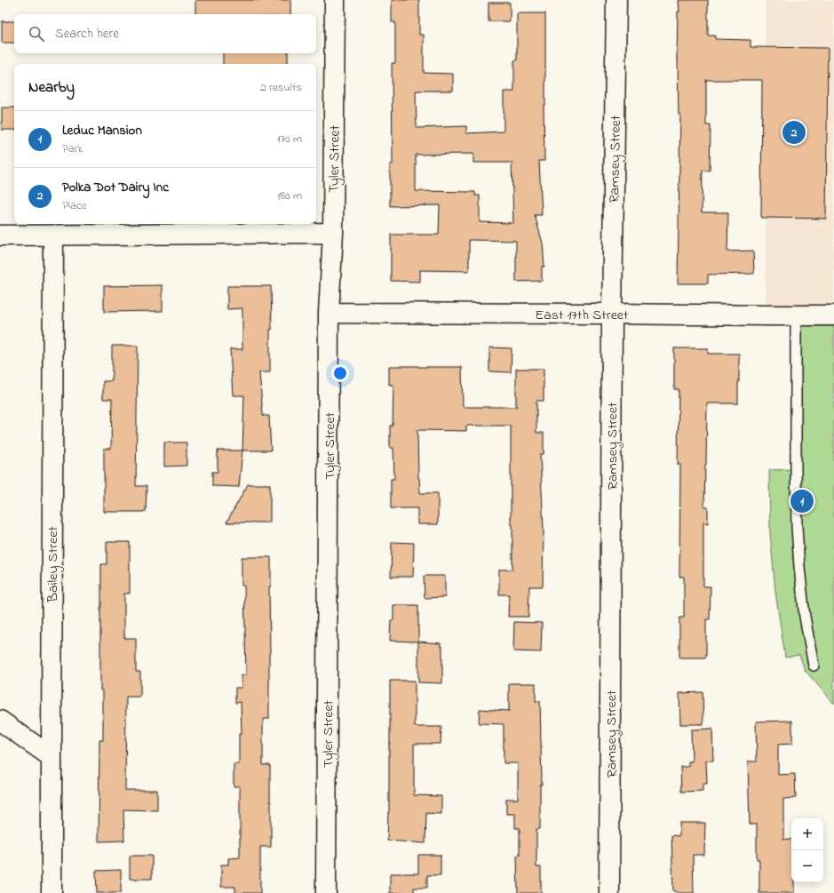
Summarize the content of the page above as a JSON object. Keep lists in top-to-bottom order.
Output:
{
  "streets": {
    "street": [
      "Tyler Street",
      "Ramsey Street",
      "East 17th Street",
      "Bailey Street"
    ]
  },
  "crossings": [
    ["Tyler Street", "East 17th Street"],
    ["Ramsey Street", "East 17th Street"]
  ],
  "page": {
    "search": "Search here",
    "heading": ["Nearby", "2 results"],
    "list": [
      {
        "mark": "1",
        "name": "Leduc Mansion",
        "note": "Park",
        "value": "170 m"
      },
      {
        "mark": "2",
        "name": "Polka Dot Dairy Inc",
        "note": "Place",
        "value": "180 m"
      }
    ],
    "pins": ["2", "1"],
    "map_buttons": ["+", "−"]
  }
}
